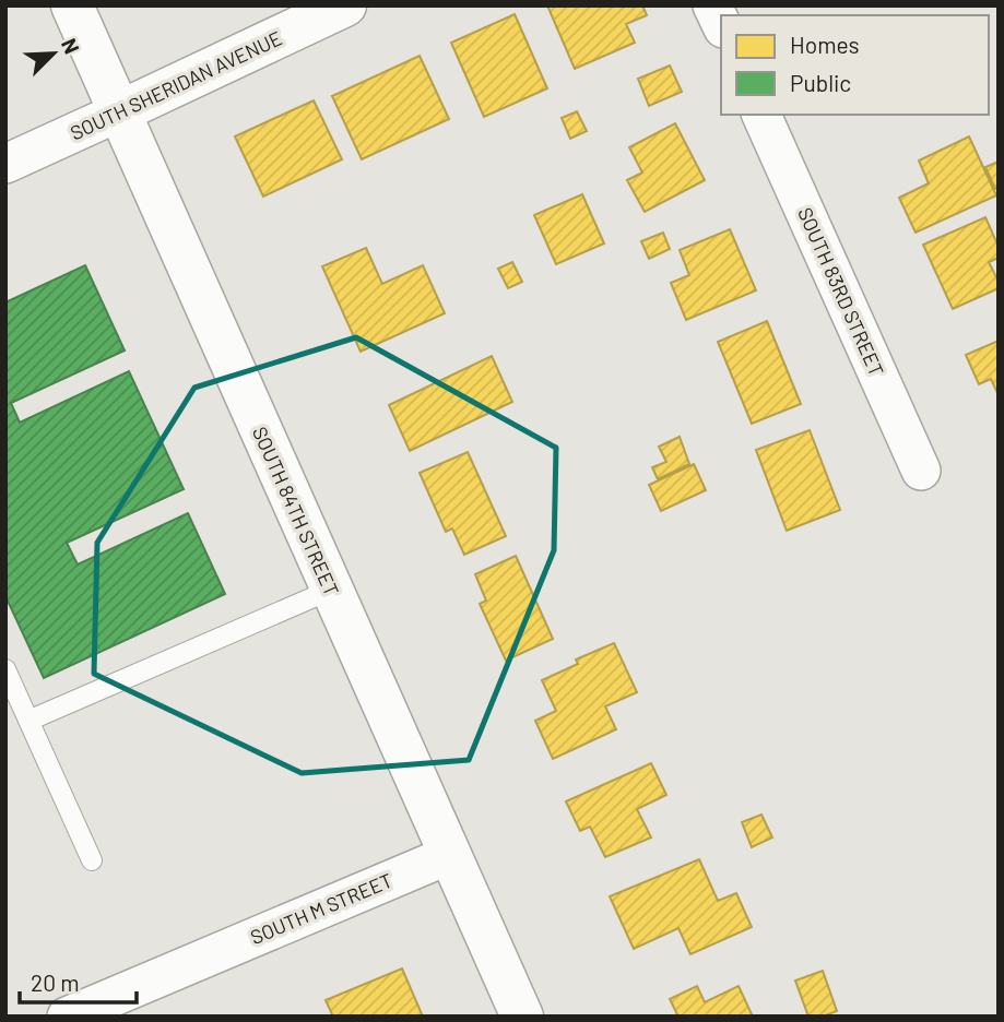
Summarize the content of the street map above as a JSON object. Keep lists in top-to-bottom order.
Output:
{
  "streets": {
    "main road": ["SOUTH SHERIDAN AVENUE", "SOUTH 84TH STREET"],
    "street": ["SOUTH 83RD STREET", "SOUTH M STREET"]
  },
  "crossings": [
    ["SOUTH SHERIDAN AVENUE", "SOUTH 84TH STREET"],
    ["SOUTH 84TH STREET", "SOUTH M STREET"]
  ],
  "legend": ["Homes", "Public"],
  "scale_bar": "20 m",
  "north": "top right"
}
